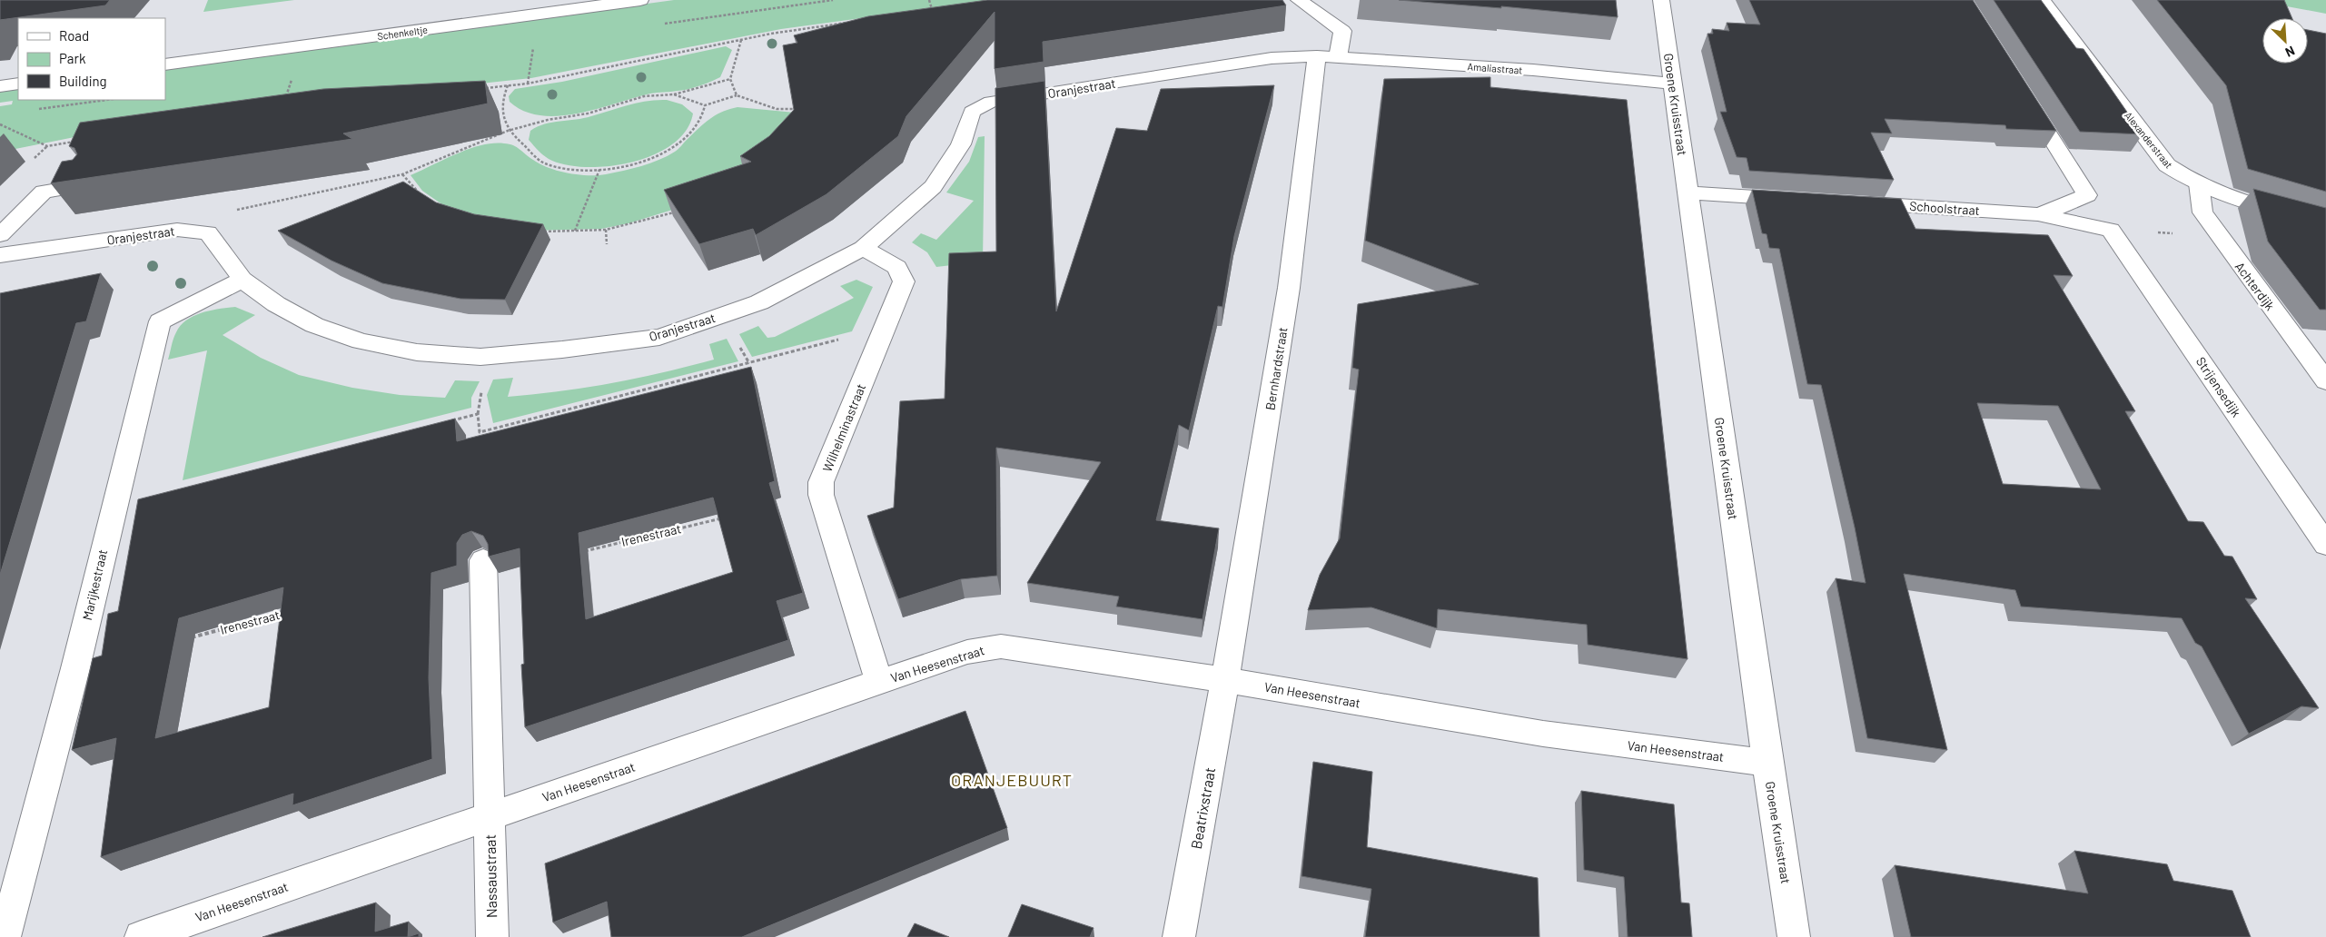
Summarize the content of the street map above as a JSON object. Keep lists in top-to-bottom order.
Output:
{
  "streets": {
    "street": [
      "Schenkeltje",
      "Amaliastraat",
      "Oranjestraat",
      "Groene Kruisstraat",
      "Alexanderstraat",
      "Schoolstraat",
      "Achterdijk",
      "Bernhardstraat",
      "Strijensedijk",
      "Wilhelminastraat",
      "Marijkestraat",
      "Van Heesenstraat",
      "Beatrixstraat",
      "Nassaustraat"
    ],
    "path": ["Irenestraat"]
  },
  "crossings": [
    ["Amaliastraat", "Oranjestraat"],
    ["Amaliastraat", "Groene Kruisstraat"],
    ["Amaliastraat", "Bernhardstraat"],
    ["Oranjestraat", "Bernhardstraat"],
    ["Oranjestraat", "Wilhelminastraat"],
    ["Oranjestraat", "Marijkestraat"],
    ["Groene Kruisstraat", "Van Heesenstraat"],
    ["Alexanderstraat", "Achterdijk"],
    ["Schoolstraat", "Strijensedijk"],
    ["Bernhardstraat", "Van Heesenstraat"],
    ["Bernhardstraat", "Beatrixstraat"],
    ["Wilhelminastraat", "Van Heesenstraat"],
    ["Van Heesenstraat", "Beatrixstraat"],
    ["Van Heesenstraat", "Nassaustraat"]
  ],
  "districts": ["ORANJEBUURT"],
  "legend": ["Road", "Park", "Building"],
  "north": "bottom right"
}
